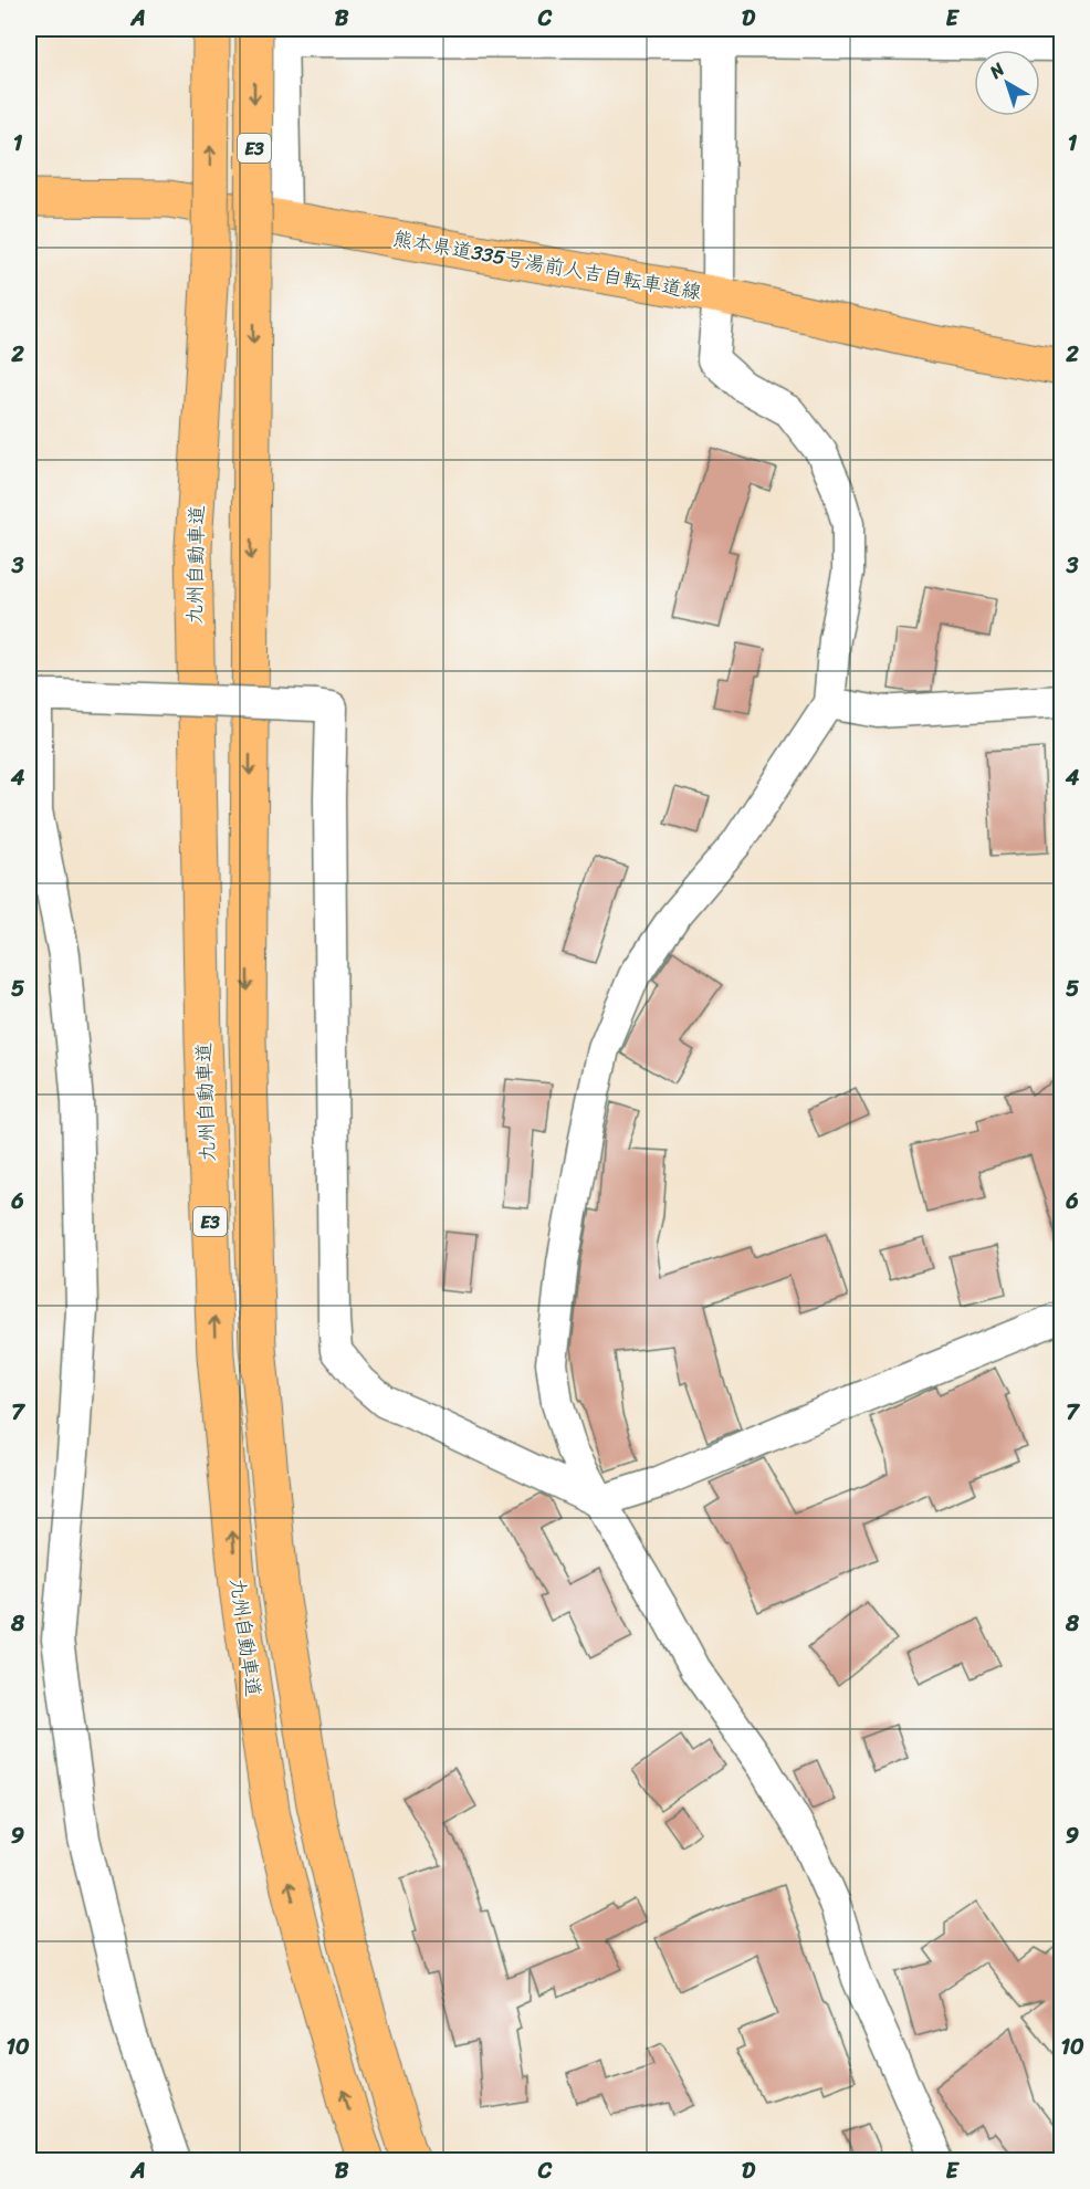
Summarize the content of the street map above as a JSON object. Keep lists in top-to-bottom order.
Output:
{
  "streets": {
    "main road": ["E3", "熊本県道335号湯前人吉自転車道線", "九州自動車道"]
  },
  "north": "top left",
  "grid": {
    "columns": [
      "A",
      "B",
      "C",
      "D",
      "E"
    ],
    "rows": [
      "1",
      "2",
      "3",
      "4",
      "5",
      "6",
      "7",
      "8",
      "9",
      "10"
    ]
  }
}
